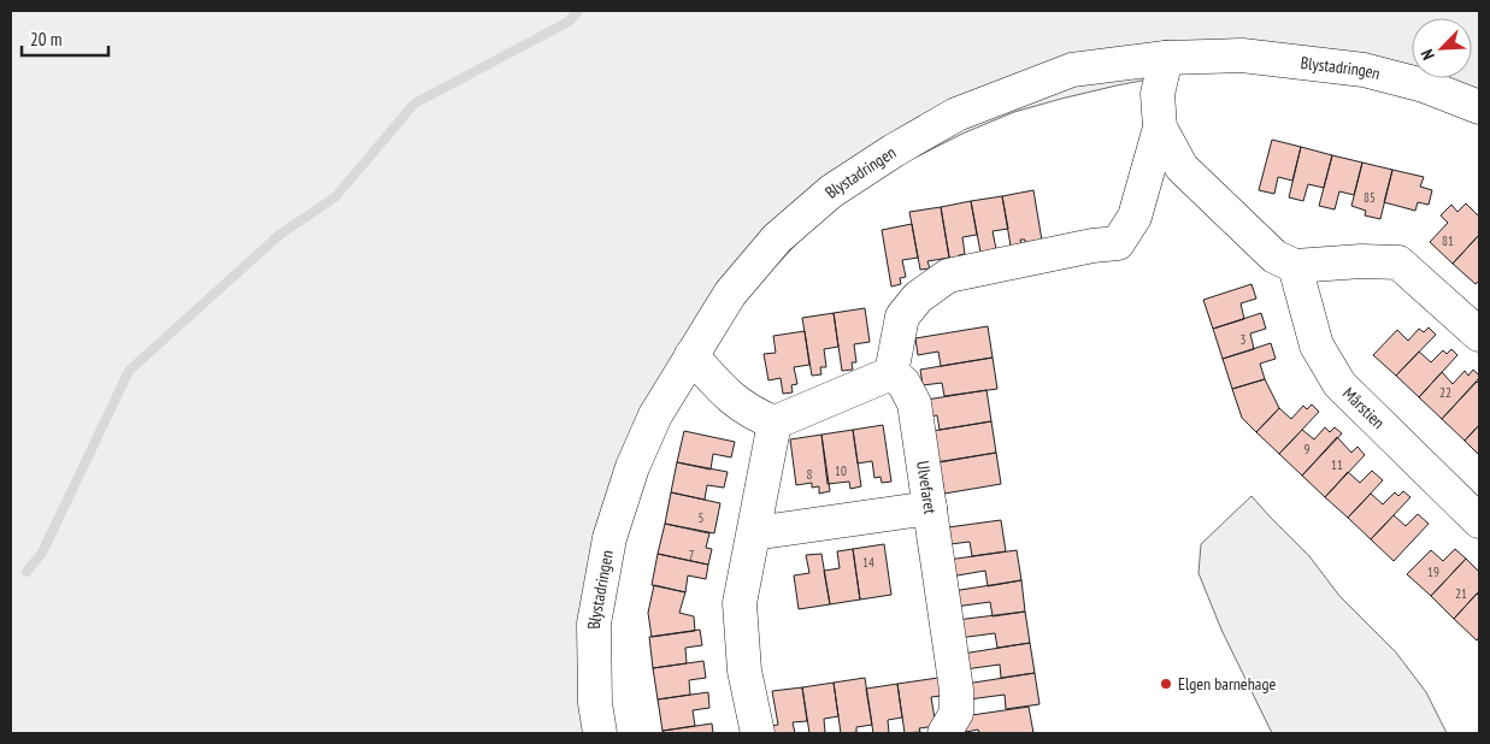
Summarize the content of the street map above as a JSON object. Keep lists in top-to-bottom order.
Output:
{
  "streets": {
    "street": ["Blystadringen", "Mårstien", "Ulvefaret"]
  },
  "places": ["Elgen barnehage"],
  "house_numbers": [
    "85",
    "81",
    "3",
    "22",
    "9",
    "11",
    "10",
    "8",
    "5",
    "7",
    "14",
    "19",
    "21"
  ],
  "scale_bar": "20 m",
  "north": "bottom left"
}
